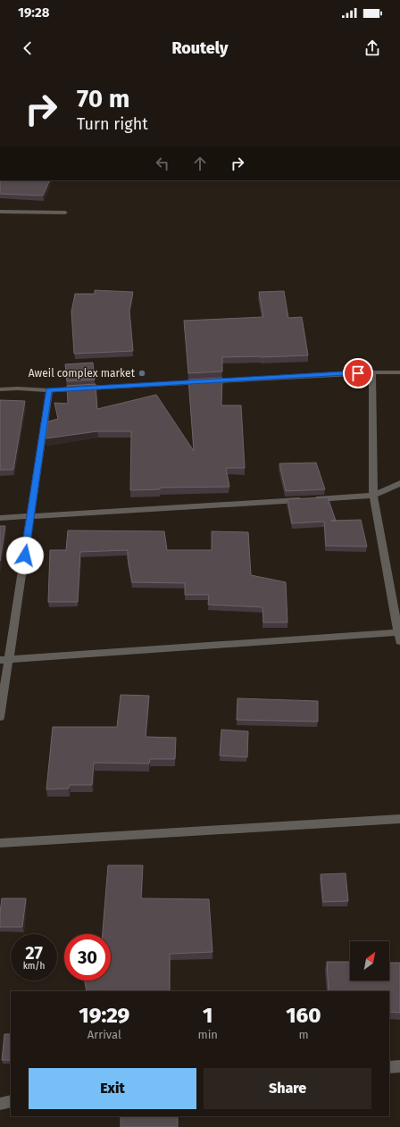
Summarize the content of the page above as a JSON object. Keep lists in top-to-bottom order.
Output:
{
  "places": ["Aweil complex market"],
  "north": "top right",
  "page": {
    "status": "19:28",
    "header": "Routely",
    "turn": ["70 m", "Turn right"],
    "speed": "27 km/h",
    "limit": "30",
    "eta": [
      "19:29",
      "Arrival",
      "1",
      "min",
      "160",
      "m"
    ],
    "buttons": ["Exit", "Share"]
  }
}
